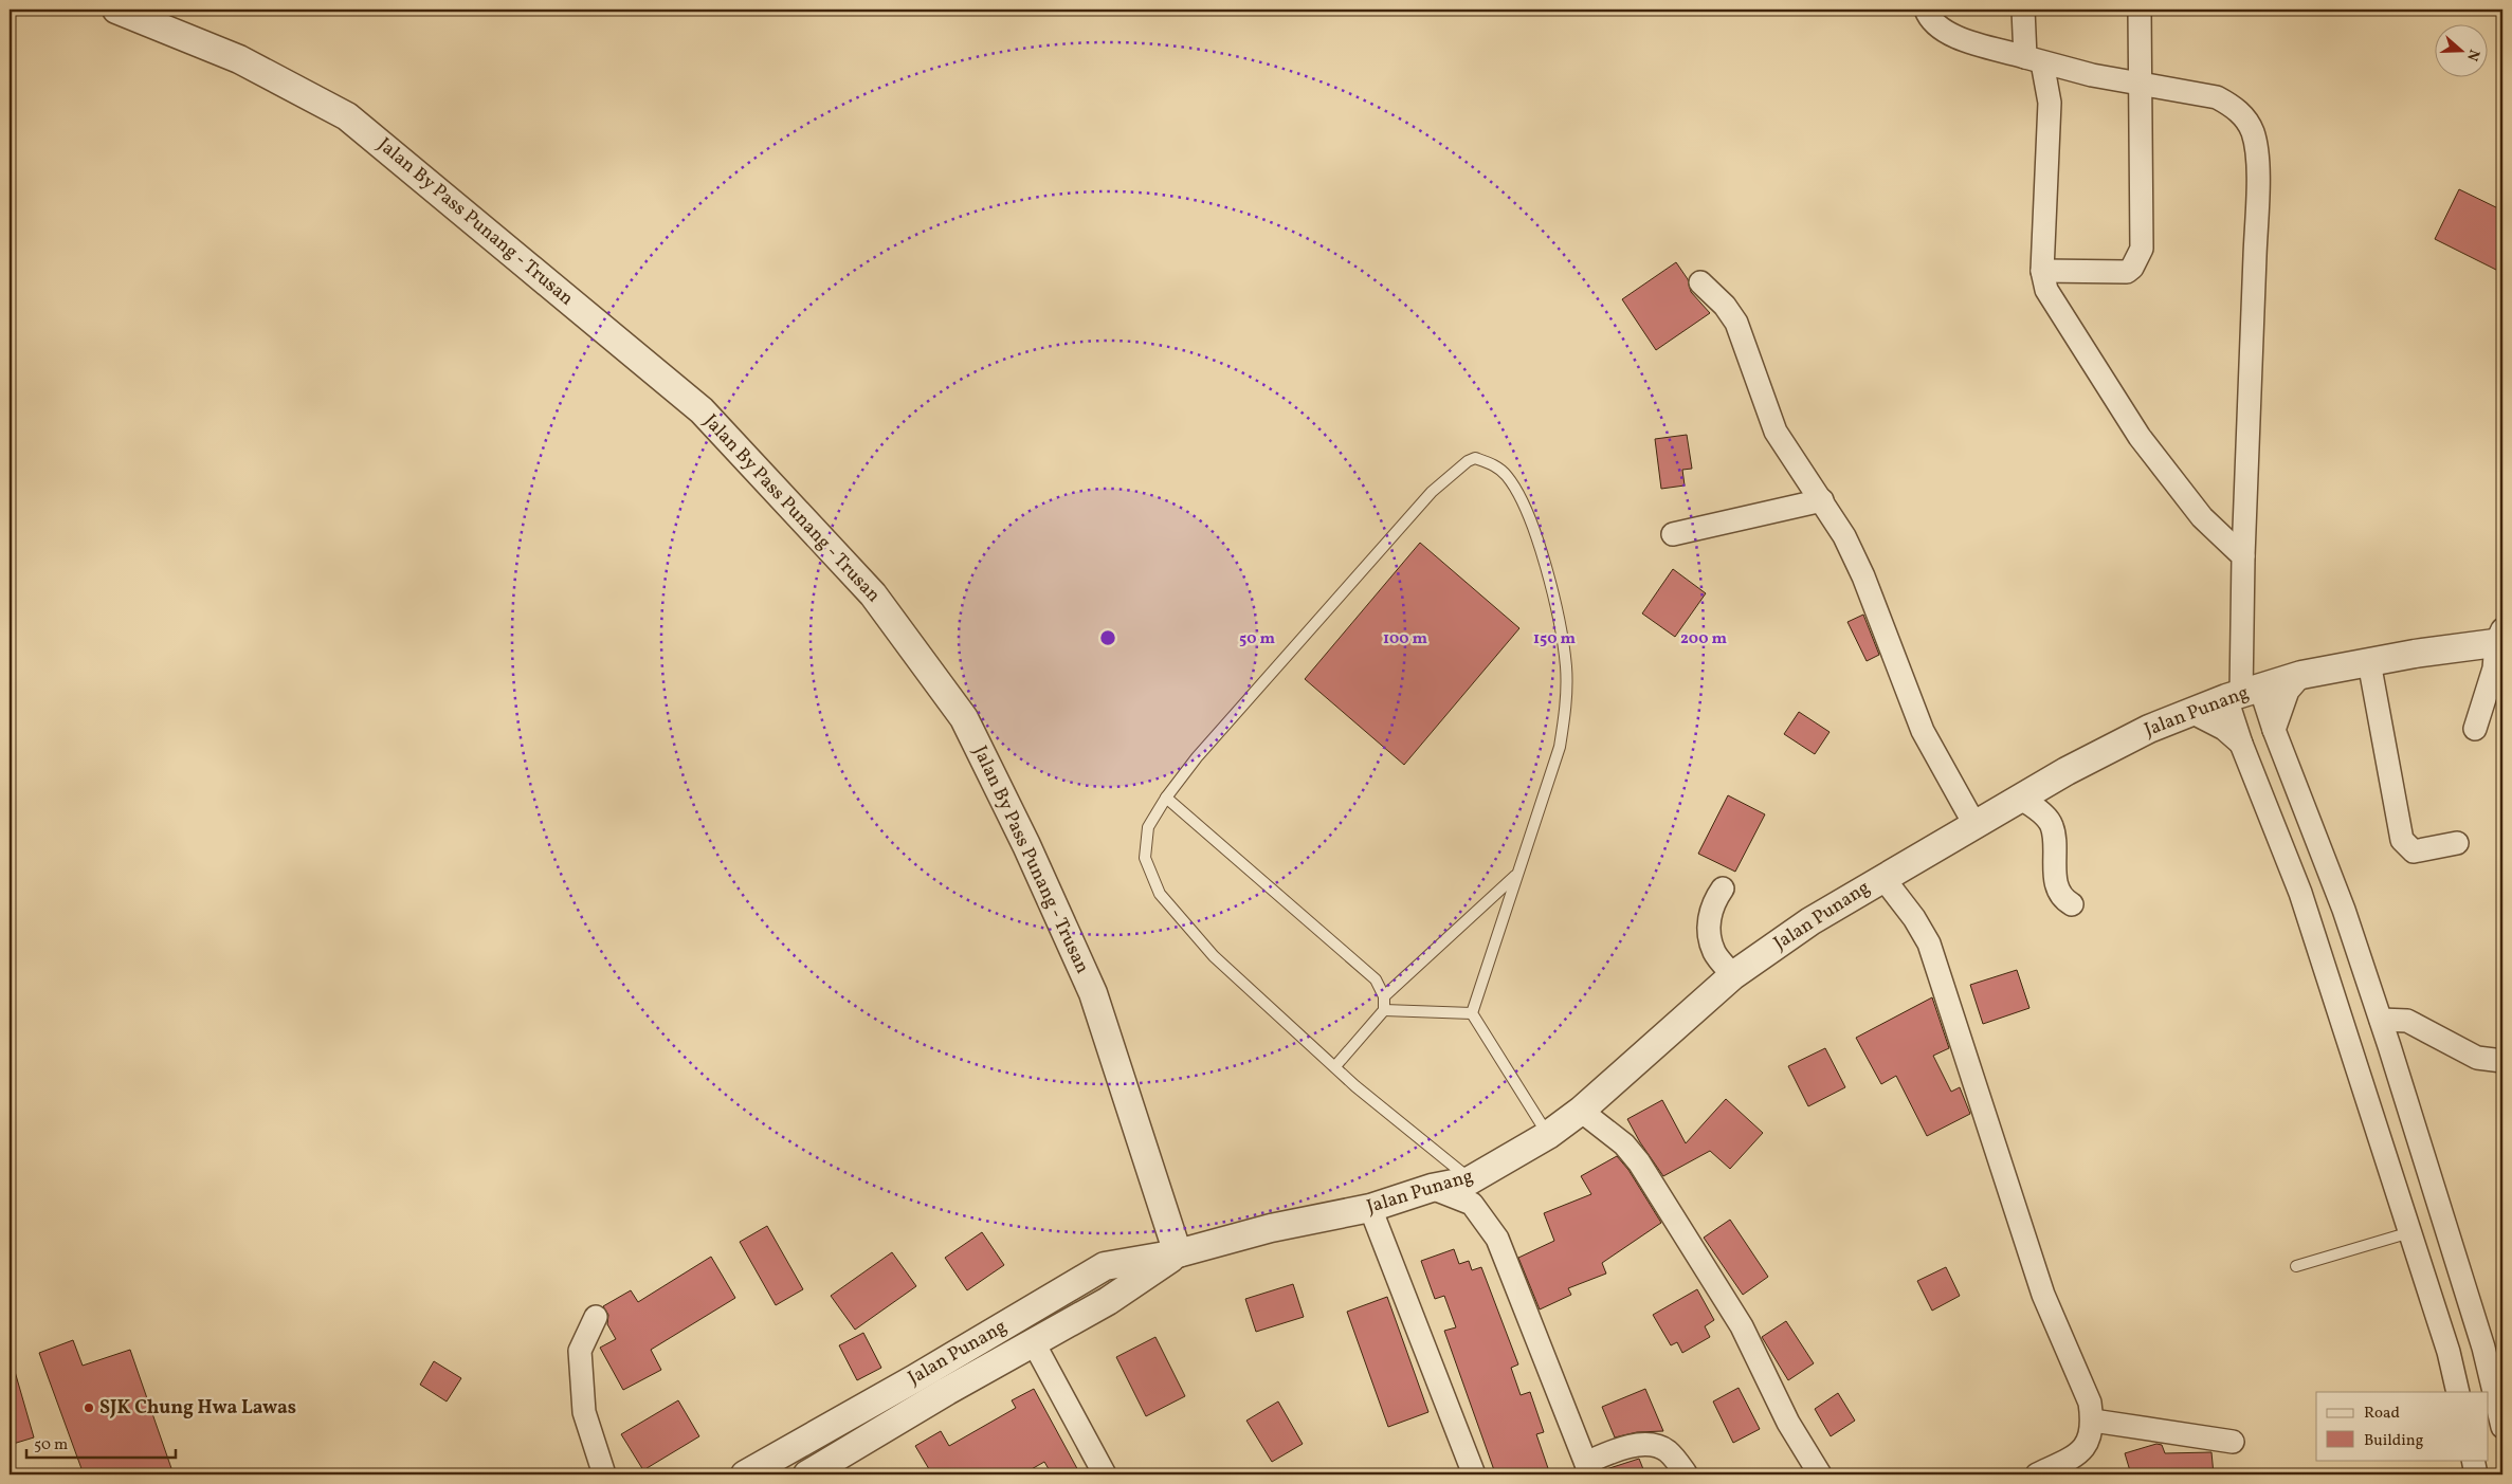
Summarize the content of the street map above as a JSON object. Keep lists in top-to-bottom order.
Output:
{
  "streets": {
    "street": ["Jalan By Pass Punang - Trusan", "Jalan Punang"]
  },
  "crossings": [
    ["Jalan By Pass Punang - Trusan", "Jalan Punang"]
  ],
  "places": ["SJK Chung Hwa Lawas"],
  "legend": ["Road", "Building"],
  "scale_bar": "50 m",
  "north": "right",
  "rings": [
    "50 m",
    "100 m",
    "150 m",
    "200 m"
  ]
}
